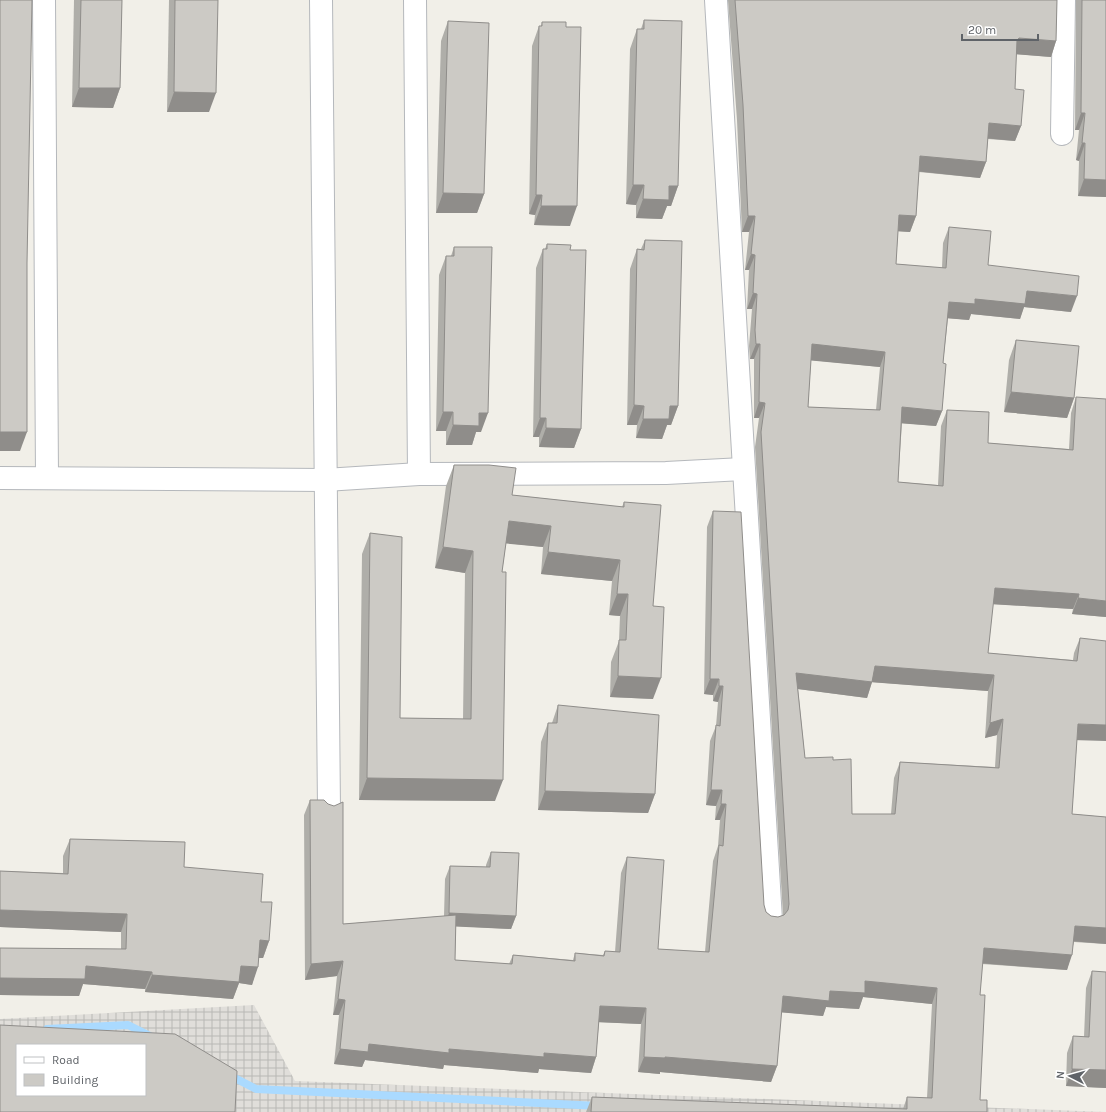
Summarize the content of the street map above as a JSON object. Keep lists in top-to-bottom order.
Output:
{
  "legend": ["Road", "Building"],
  "scale_bar": "20 m",
  "north": "left"
}
